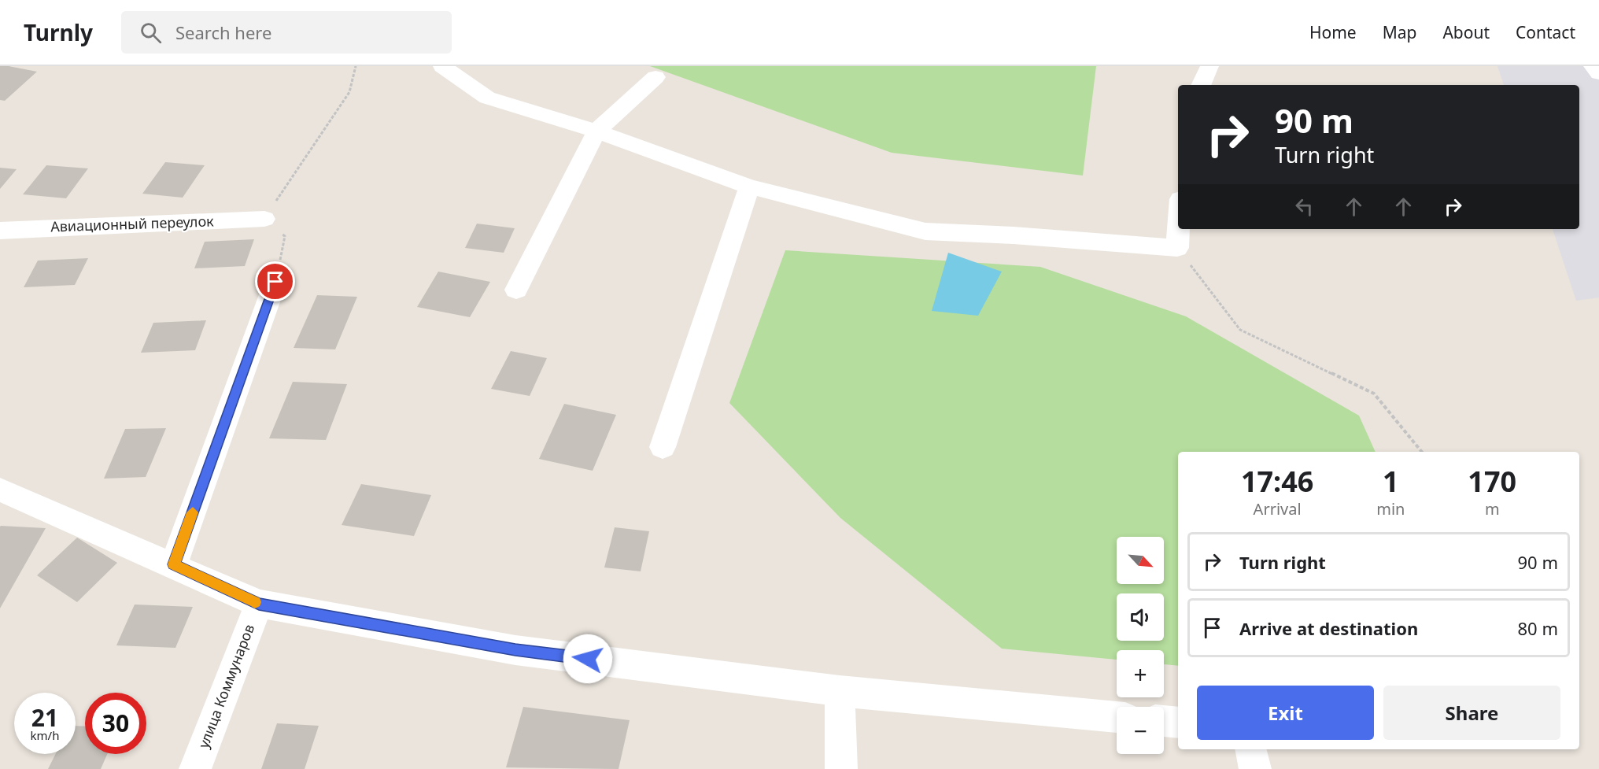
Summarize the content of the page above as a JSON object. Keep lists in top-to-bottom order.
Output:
{
  "streets": {
    "street": ["Авиационный переулок", "улица Коммунаров"]
  },
  "north": "bottom right",
  "page": {
    "header": "Turnly",
    "search": "Search here",
    "nav": [
      "Home",
      "Map",
      "About",
      "Contact"
    ],
    "turn": ["90 m", "Turn right"],
    "eta": [
      "17:46",
      "Arrival",
      "1",
      "min",
      "170",
      "m"
    ],
    "list": [
      {
        "name": "Turn right",
        "value": "90 m"
      },
      {
        "name": "Arrive at destination",
        "value": "80 m"
      }
    ],
    "map_buttons": ["+", "−"],
    "buttons": ["Exit", "Share"],
    "speed": "21 km/h",
    "limit": "30"
  }
}
